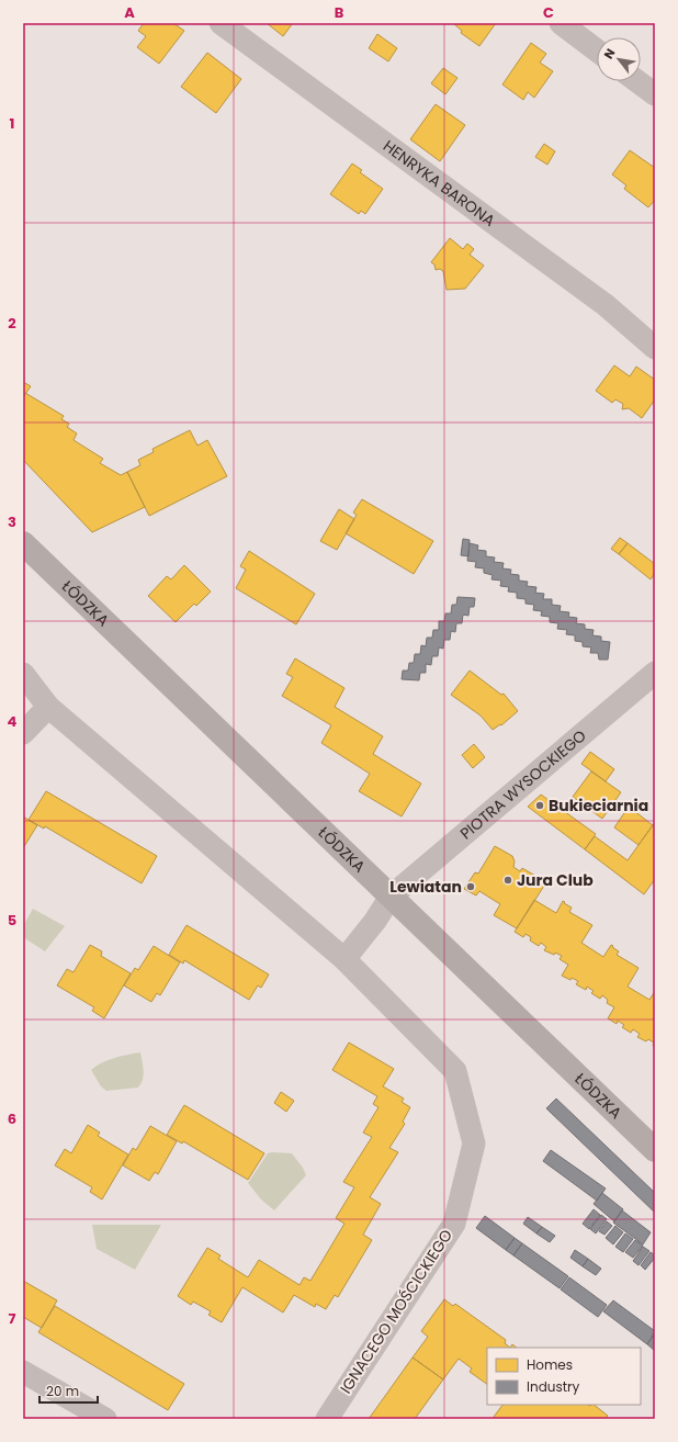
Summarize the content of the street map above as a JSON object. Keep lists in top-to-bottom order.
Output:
{
  "streets": {
    "street": [
      "HENRYKA BARONA",
      "ŁÓDZKA",
      "PIOTRA WYSOCKIEGO",
      "IGNACEGO MOŚCICKIEGO"
    ]
  },
  "crossings": [
    ["ŁÓDZKA", "PIOTRA WYSOCKIEGO"]
  ],
  "places": ["Bukieciarnia", "Jura Club", "Lewiatan"],
  "legend": ["Homes", "Industry"],
  "scale_bar": "20 m",
  "north": "top left",
  "grid": {
    "columns": ["A", "B", "C"],
    "rows": [
      "1",
      "2",
      "3",
      "4",
      "5",
      "6",
      "7"
    ]
  }
}
